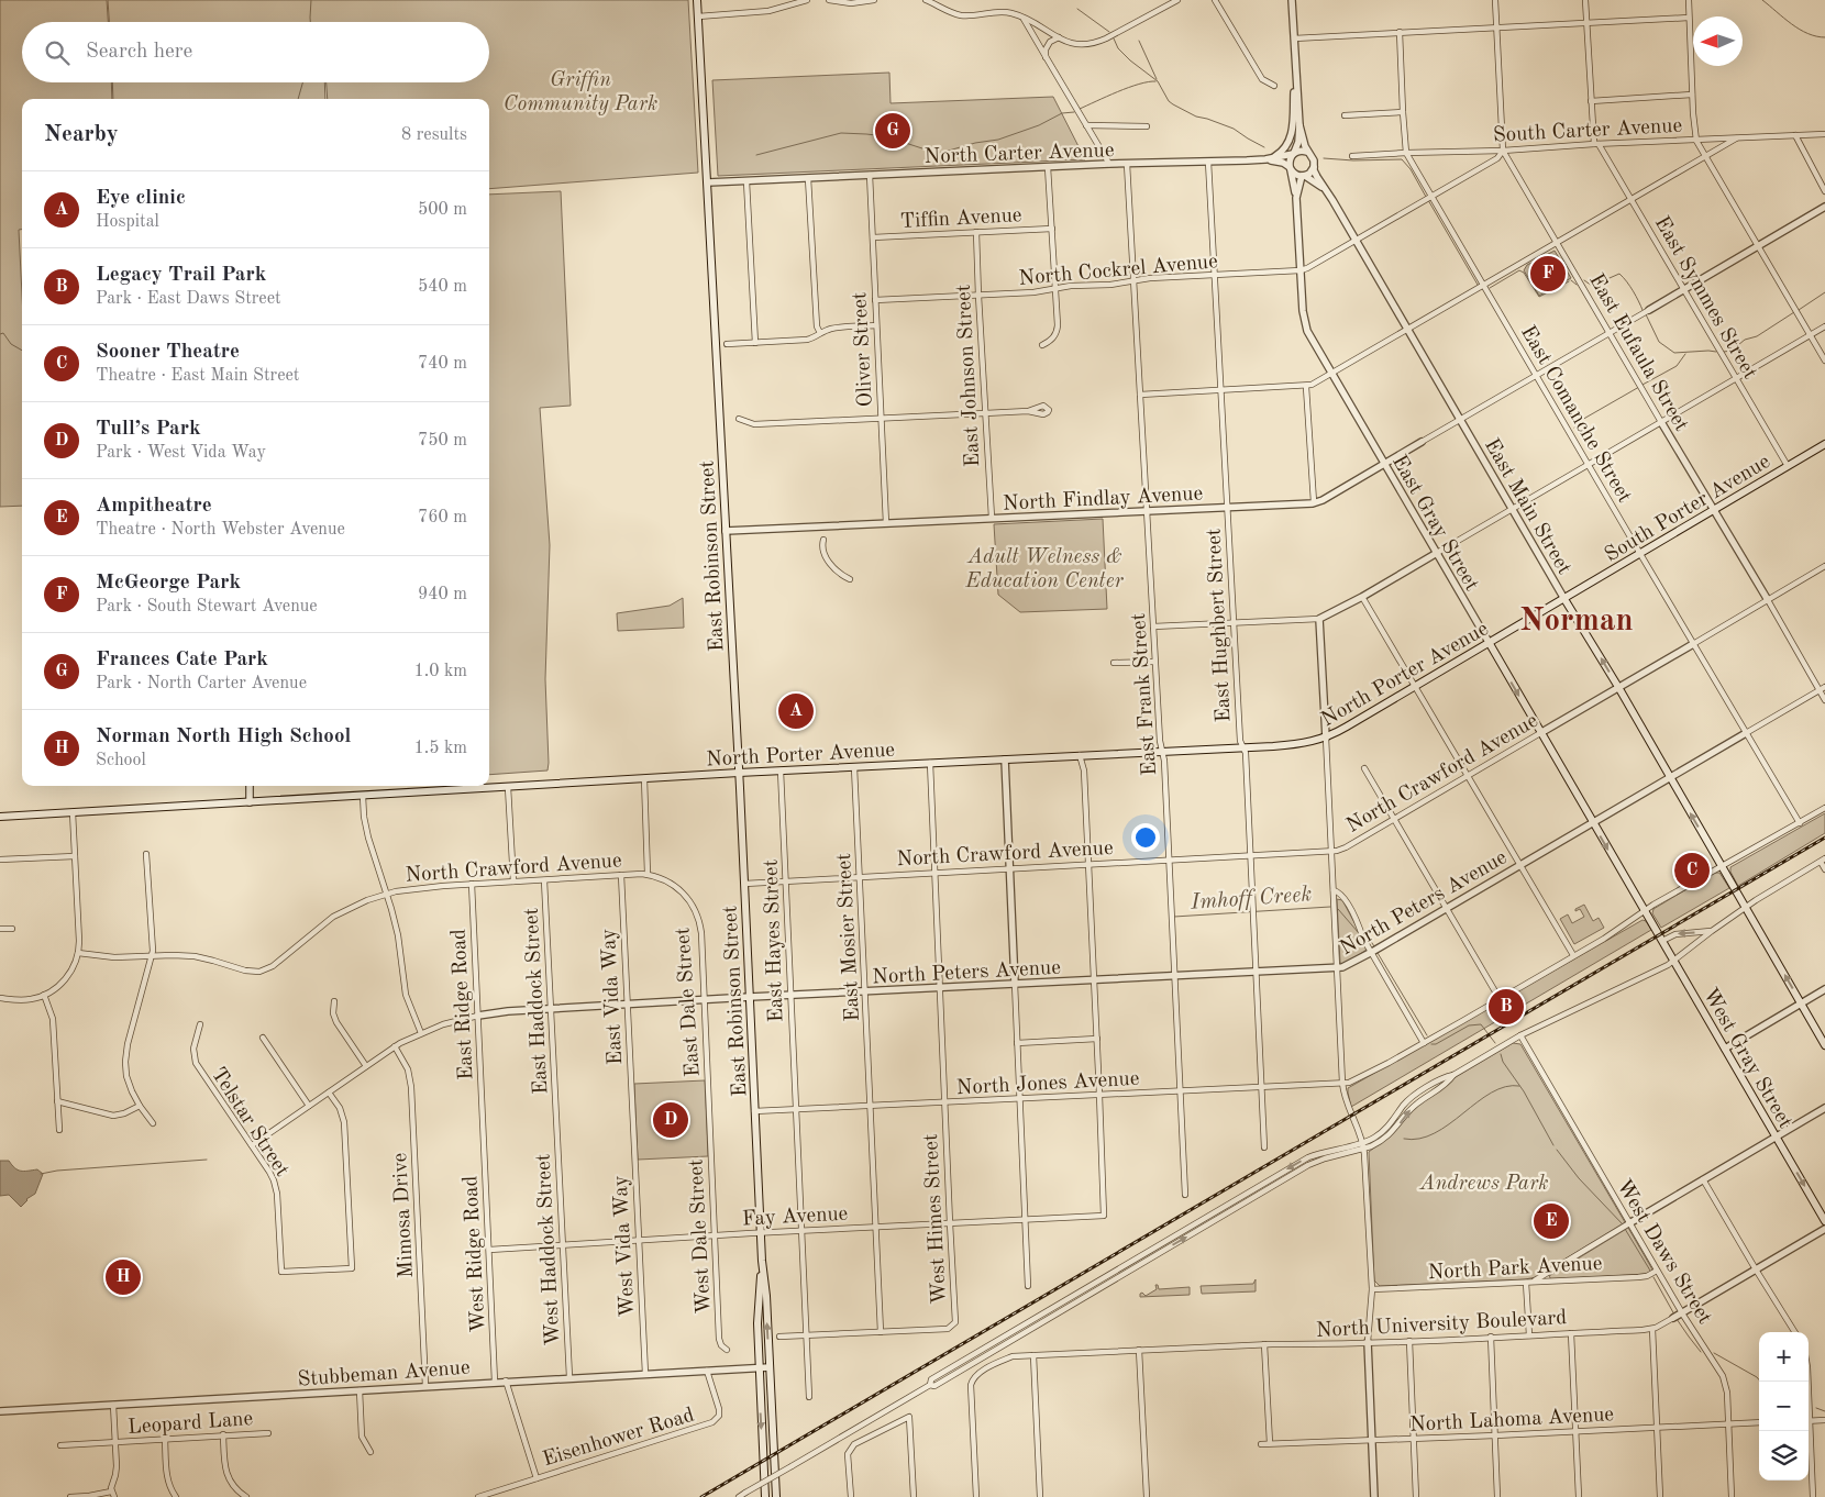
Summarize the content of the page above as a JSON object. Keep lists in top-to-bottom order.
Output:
{
  "streets": {
    "main road": [
      "East Main Street",
      "South Porter Avenue",
      "East Gray Street",
      "East Robinson Street",
      "North Porter Avenue",
      "West Gray Street"
    ],
    "street": [
      "South Carter Avenue",
      "North Carter Avenue",
      "Tiffin Avenue",
      "North Cockrel Avenue",
      "East Symmes Street",
      "Oliver Street",
      "East Eufaula Street",
      "East Johnson Street",
      "East Comanche Street",
      "North Findlay Avenue",
      "East Hughbert Street",
      "East Frank Street",
      "North Crawford Avenue",
      "North Peters Avenue",
      "East Mosier Street",
      "East Hayes Street",
      "East Vida Way",
      "East Haddock Street",
      "East Dale Street",
      "East Ridge Road",
      "North Jones Avenue",
      "Telstar Street",
      "Fay Avenue",
      "Mimosa Drive",
      "West Himes Street",
      "West Dale Street",
      "West Vida Way",
      "West Haddock Street",
      "West Daws Street",
      "West Ridge Road",
      "North Park Avenue",
      "North University Boulevard",
      "Stubbeman Avenue",
      "North Lahoma Avenue",
      "Leopard Lane",
      "Eisenhower Road"
    ]
  },
  "crossings": [
    ["South Carter Avenue", "North Cockrel Avenue"],
    ["South Carter Avenue", "East Symmes Street"],
    ["South Carter Avenue", "East Eufaula Street"],
    ["South Carter Avenue", "East Comanche Street"],
    ["North Carter Avenue", "Oliver Street"],
    ["North Carter Avenue", "East Main Street"],
    ["North Carter Avenue", "East Robinson Street"],
    ["North Carter Avenue", "East Hughbert Street"],
    ["North Carter Avenue", "East Frank Street"],
    ["Tiffin Avenue", "Oliver Street"],
    ["Tiffin Avenue", "East Johnson Street"],
    ["North Cockrel Avenue", "Oliver Street"],
    ["North Cockrel Avenue", "East Eufaula Street"],
    ["North Cockrel Avenue", "East Johnson Street"],
    ["North Cockrel Avenue", "East Comanche Street"],
    ["North Cockrel Avenue", "East Main Street"],
    ["North Cockrel Avenue", "East Gray Street"],
    ["North Cockrel Avenue", "East Hughbert Street"],
    ["North Cockrel Avenue", "East Frank Street"],
    ["East Symmes Street", "South Porter Avenue"],
    ["Oliver Street", "North Findlay Avenue"],
    ["East Eufaula Street", "North Findlay Avenue"],
    ["East Eufaula Street", "South Porter Avenue"],
    ["East Johnson Street", "North Findlay Avenue"],
    ["East Comanche Street", "North Findlay Avenue"],
    ["East Comanche Street", "South Porter Avenue"],
    ["East Comanche Street", "North Crawford Avenue"],
    ["East Comanche Street", "North Peters Avenue"],
    ["East Comanche Street", "North Jones Avenue"],
    ["North Findlay Avenue", "East Main Street"],
    ["North Findlay Avenue", "East Gray Street"],
    ["North Findlay Avenue", "East Robinson Street"],
    ["North Findlay Avenue", "East Hughbert Street"],
    ["North Findlay Avenue", "East Frank Street"],
    ["East Main Street", "South Porter Avenue"],
    ["East Main Street", "North Porter Avenue"],
    ["East Main Street", "North Crawford Avenue"],
    ["East Main Street", "North Peters Avenue"],
    ["East Main Street", "North Jones Avenue"],
    ["South Porter Avenue", "North Porter Avenue"],
    ["East Gray Street", "North Porter Avenue"],
    ["East Gray Street", "North Crawford Avenue"],
    ["East Gray Street", "North Peters Avenue"],
    ["East Gray Street", "West Gray Street"],
    ["East Gray Street", "North Jones Avenue"],
    ["East Robinson Street", "North Porter Avenue"],
    ["East Robinson Street", "North Crawford Avenue"],
    ["East Robinson Street", "North Peters Avenue"],
    ["East Robinson Street", "North Jones Avenue"],
    ["East Robinson Street", "Fay Avenue"],
    ["East Hughbert Street", "North Porter Avenue"],
    ["East Hughbert Street", "North Crawford Avenue"],
    ["East Hughbert Street", "North Peters Avenue"],
    ["East Hughbert Street", "North Jones Avenue"],
    ["North Porter Avenue", "East Frank Street"],
    ["North Porter Avenue", "East Mosier Street"],
    ["North Porter Avenue", "East Hayes Street"],
    ["North Porter Avenue", "East Haddock Street"],
    ["North Porter Avenue", "West Himes Street"],
    ["East Frank Street", "North Crawford Avenue"],
    ["East Frank Street", "North Peters Avenue"],
    ["East Frank Street", "North Jones Avenue"],
    ["North Crawford Avenue", "East Mosier Street"],
    ["North Crawford Avenue", "East Hayes Street"],
    ["North Crawford Avenue", "East Vida Way"],
    ["North Crawford Avenue", "East Haddock Street"],
    ["North Crawford Avenue", "East Dale Street"],
    ["North Crawford Avenue", "East Ridge Road"],
    ["North Crawford Avenue", "West Himes Street"],
    ["North Peters Avenue", "East Mosier Street"],
    ["North Peters Avenue", "East Hayes Street"],
    ["North Peters Avenue", "East Vida Way"],
    ["North Peters Avenue", "East Haddock Street"],
    ["North Peters Avenue", "East Dale Street"],
    ["North Peters Avenue", "East Ridge Road"],
    ["North Peters Avenue", "Telstar Street"],
    ["North Peters Avenue", "Mimosa Drive"],
    ["North Peters Avenue", "West Himes Street"],
    ["East Mosier Street", "North Jones Avenue"],
    ["East Mosier Street", "Fay Avenue"],
    ["East Mosier Street", "West Himes Street"],
    ["East Hayes Street", "North Jones Avenue"],
    ["East Hayes Street", "Fay Avenue"],
    ["East Vida Way", "West Vida Way"],
    ["East Haddock Street", "West Haddock Street"],
    ["East Dale Street", "West Dale Street"],
    ["East Ridge Road", "West Ridge Road"],
    ["West Gray Street", "North Jones Avenue"],
    ["North Jones Avenue", "Fay Avenue"],
    ["North Jones Avenue", "West Himes Street"],
    ["Fay Avenue", "West Himes Street"],
    ["Fay Avenue", "West Dale Street"],
    ["Fay Avenue", "West Vida Way"],
    ["Fay Avenue", "West Haddock Street"],
    ["Fay Avenue", "West Ridge Road"],
    ["Mimosa Drive", "Stubbeman Avenue"],
    ["West Vida Way", "Stubbeman Avenue"],
    ["West Haddock Street", "Stubbeman Avenue"],
    ["West Daws Street", "North Park Avenue"],
    ["West Daws Street", "North University Boulevard"],
    ["West Daws Street", "North Lahoma Avenue"],
    ["West Ridge Road", "Stubbeman Avenue"],
    ["Stubbeman Avenue", "Eisenhower Road"]
  ],
  "districts": ["Norman"],
  "water": ["Imhoff Creek"],
  "parks": ["Griffin Community Park", "Adult Welness & Education Center", "Andrews Park"],
  "north": "left",
  "page": {
    "search": "Search here",
    "heading": ["Nearby", "8 results"],
    "pins": [
      "G",
      "F",
      "A",
      "C",
      "B",
      "D",
      "E",
      "H"
    ],
    "list": [
      {
        "mark": "A",
        "name": "Eye clinic",
        "note": "Hospital",
        "value": "500 m"
      },
      {
        "mark": "B",
        "name": "Legacy Trail Park",
        "note": "Park · East Daws Street",
        "value": "540 m"
      },
      {
        "mark": "C",
        "name": "Sooner Theatre",
        "note": "Theatre · East Main Street",
        "value": "740 m"
      },
      {
        "mark": "D",
        "name": "Tull’s Park",
        "note": "Park · West Vida Way",
        "value": "750 m"
      },
      {
        "mark": "E",
        "name": "Ampitheatre",
        "note": "Theatre · North Webster Avenue",
        "value": "760 m"
      },
      {
        "mark": "F",
        "name": "McGeorge Park",
        "note": "Park · South Stewart Avenue",
        "value": "940 m"
      },
      {
        "mark": "G",
        "name": "Frances Cate Park",
        "note": "Park · North Carter Avenue",
        "value": "1.0 km"
      },
      {
        "mark": "H",
        "name": "Norman North High School",
        "note": "School",
        "value": "1.5 km"
      }
    ],
    "map_buttons": ["+", "−"]
  }
}
